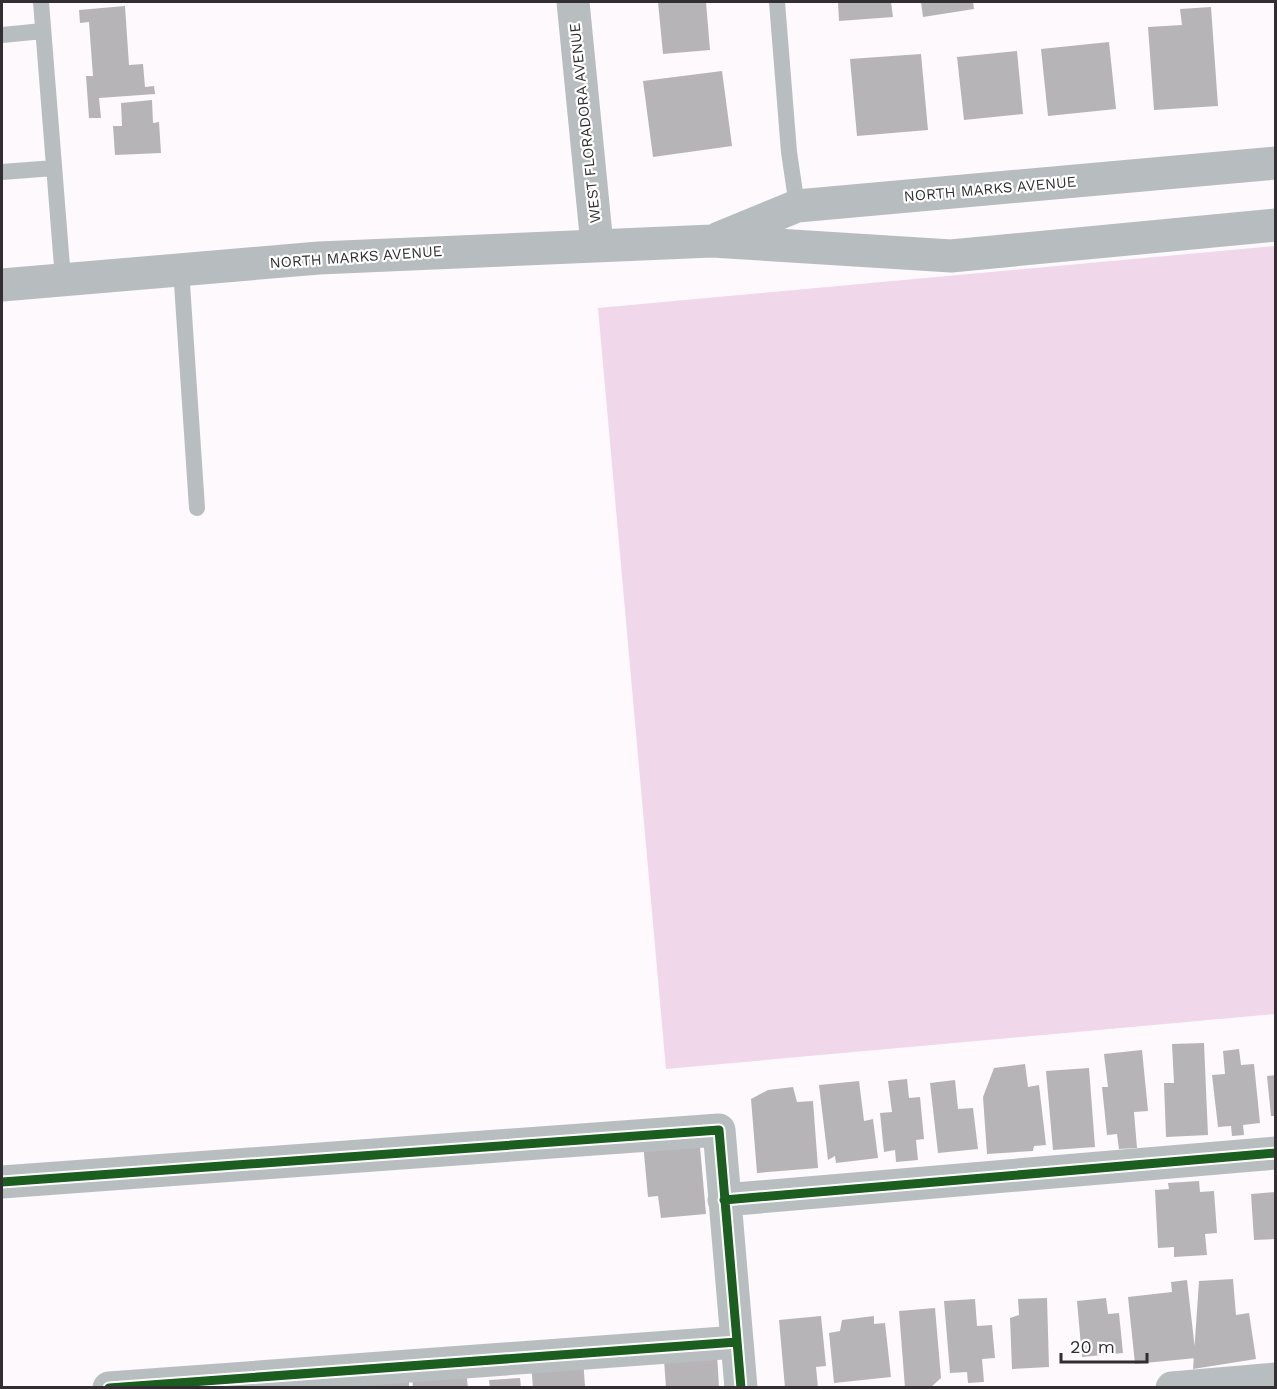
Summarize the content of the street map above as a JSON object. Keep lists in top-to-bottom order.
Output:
{
  "streets": {
    "main road": ["NORTH MARKS AVENUE"],
    "street": ["WEST FLORADORA AVENUE"]
  },
  "crossings": [
    ["WEST FLORADORA AVENUE", "NORTH MARKS AVENUE"]
  ],
  "scale_bar": "20 m"
}
